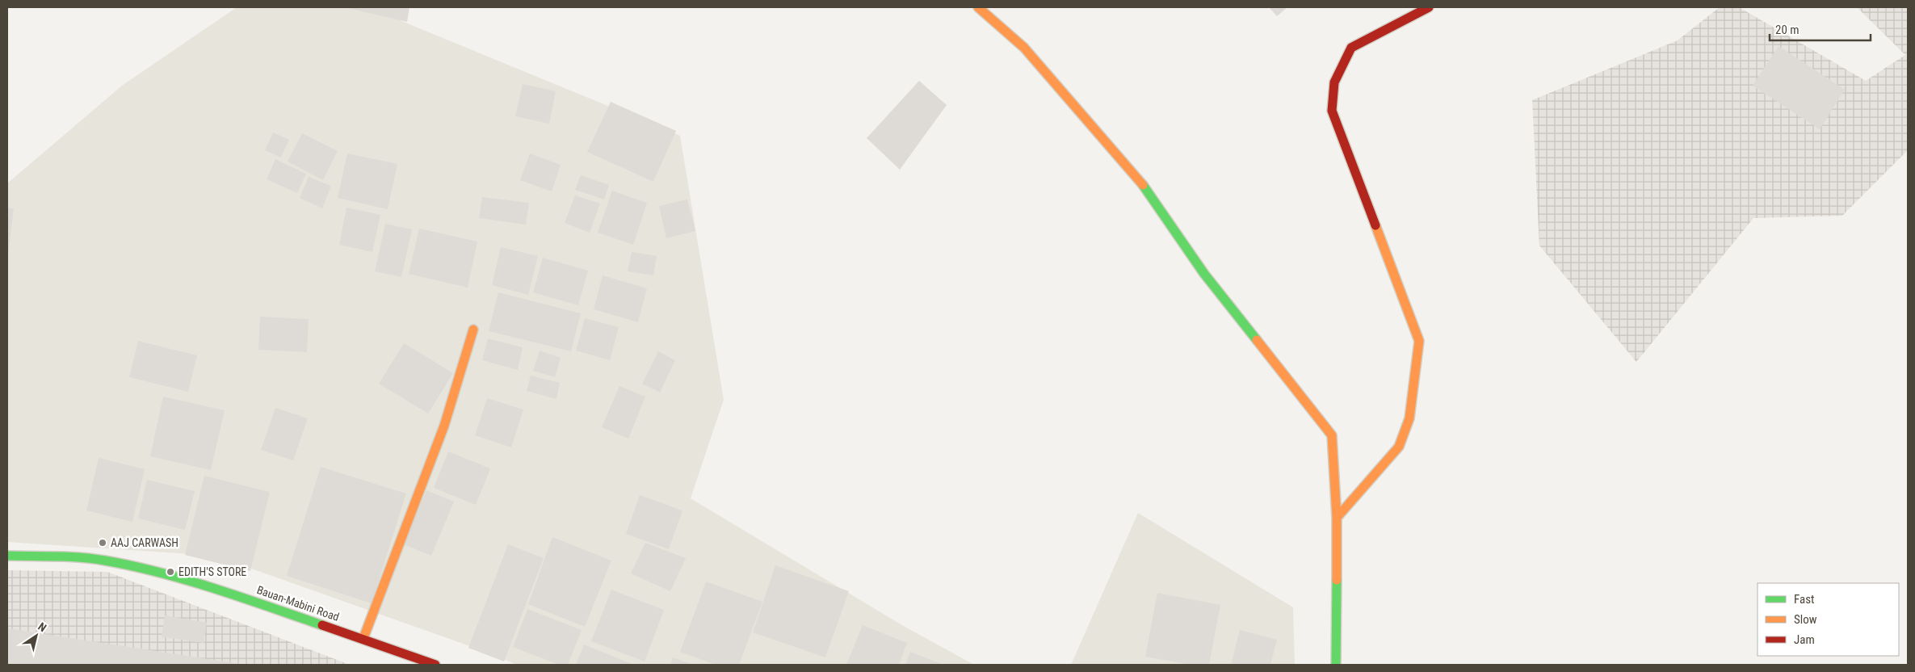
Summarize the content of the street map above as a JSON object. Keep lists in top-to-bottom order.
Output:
{
  "streets": {
    "street": ["Bauan-Mabini Road"]
  },
  "places": ["AAJ CARWASH", "EDITH'S STORE"],
  "legend": ["Fast", "Slow", "Jam"],
  "scale_bar": "20 m",
  "north": "top right"
}
